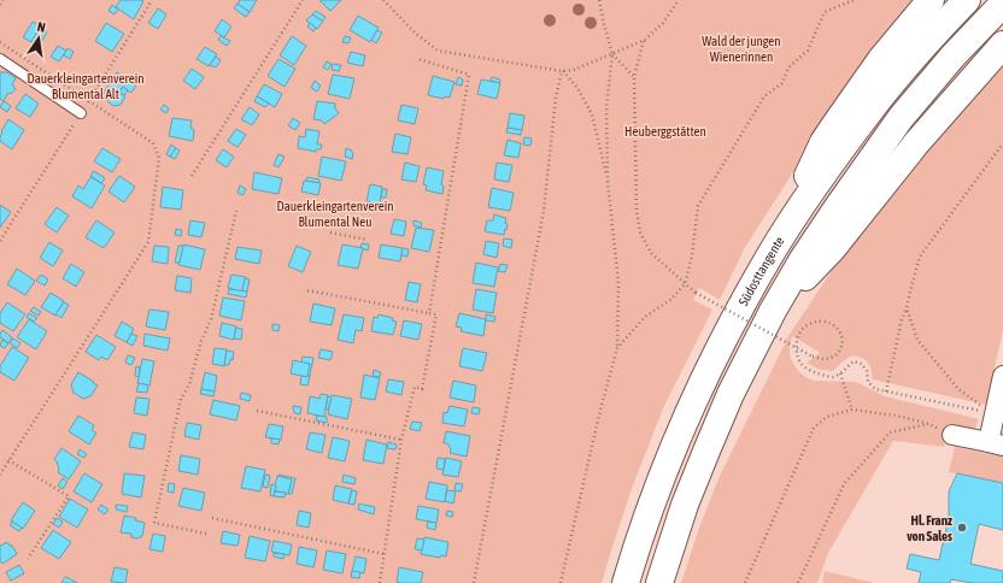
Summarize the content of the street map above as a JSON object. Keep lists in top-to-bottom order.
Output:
{
  "streets": {
    "highway": ["Südosttangente"]
  },
  "parks": [
    "Wald der jungen Wienerinnen",
    "Dauerkleingartenverein Blumental Alt",
    "Heuberggstätten",
    "Dauerkleingartenverein Blumental Neu"
  ],
  "places": ["Hl. Franz von Sales"],
  "north": "top"
}
